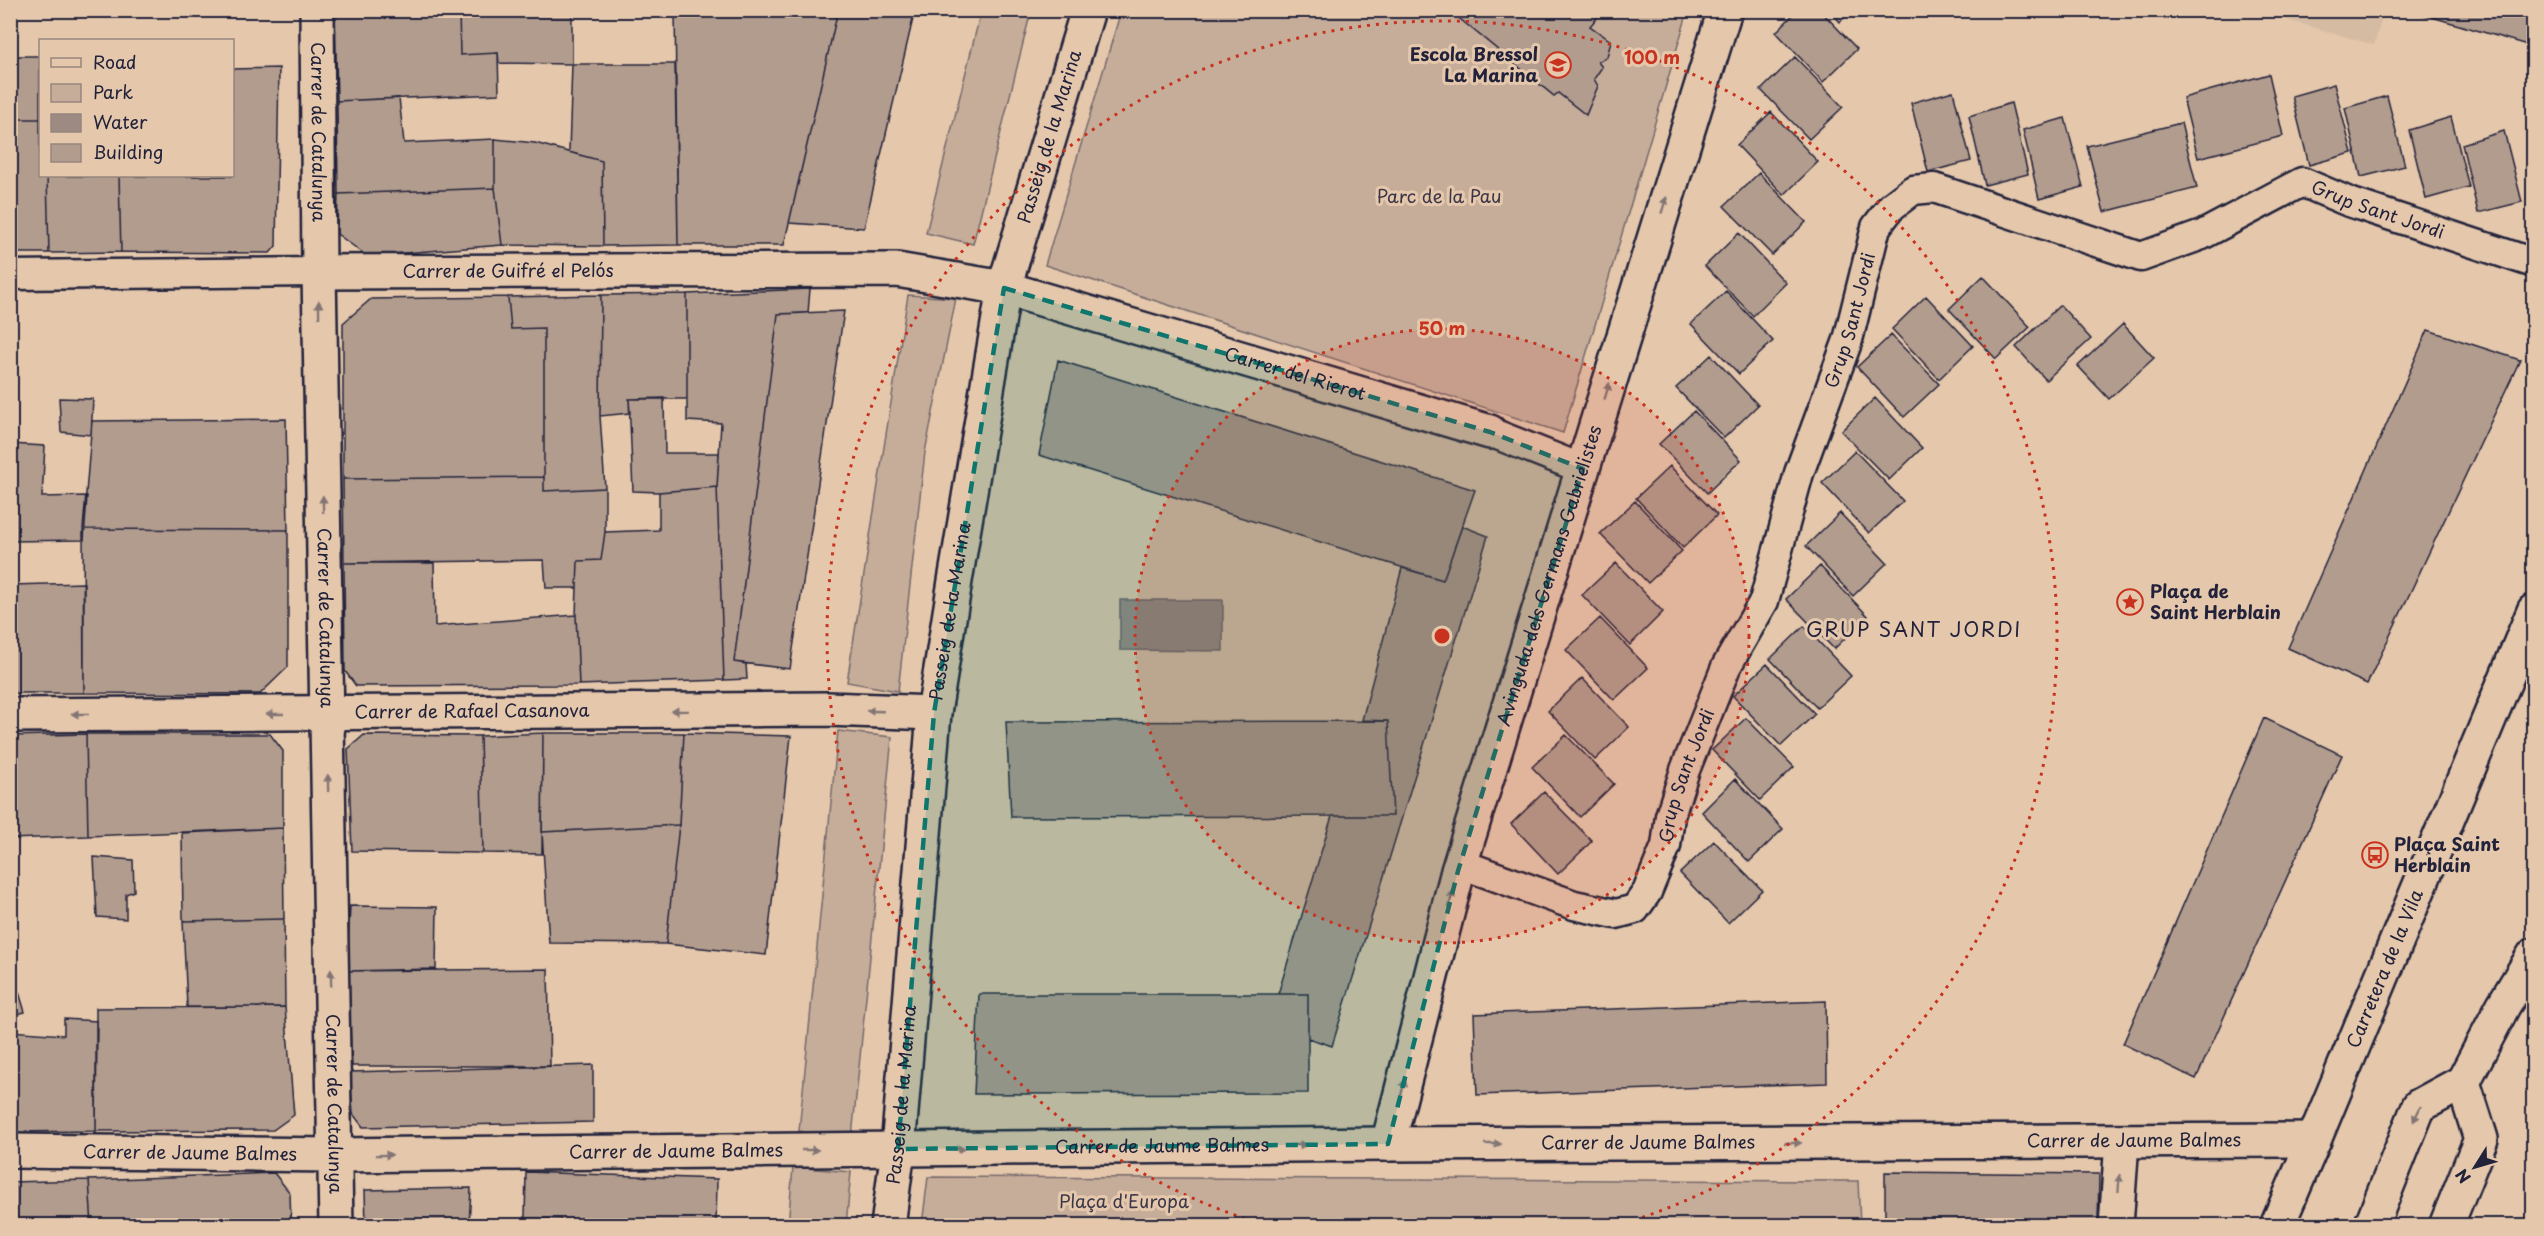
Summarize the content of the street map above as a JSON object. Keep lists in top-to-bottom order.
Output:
{
  "streets": {
    "street": [
      "Carrer de Catalunya",
      "Passeig de la Marina",
      "Grup Sant Jordi",
      "Carrer de Guifré el Pelós",
      "Carrer del Rierot",
      "Avinguda dels Germans Gabrielistes",
      "Carrer de Rafael Casanova",
      "Carretera de la Vila",
      "Carrer de Jaume Balmes"
    ]
  },
  "crossings": [
    ["Carrer de Catalunya", "Carrer de Guifré el Pelós"],
    ["Carrer de Catalunya", "Carrer de Rafael Casanova"],
    ["Carrer de Catalunya", "Carrer de Jaume Balmes"],
    ["Passeig de la Marina", "Carrer de Guifré el Pelós"],
    ["Passeig de la Marina", "Carrer del Rierot"],
    ["Passeig de la Marina", "Carrer de Rafael Casanova"],
    ["Passeig de la Marina", "Carrer de Jaume Balmes"],
    ["Grup Sant Jordi", "Avinguda dels Germans Gabrielistes"],
    ["Carrer de Guifré el Pelós", "Carrer del Rierot"],
    ["Carrer del Rierot", "Avinguda dels Germans Gabrielistes"],
    ["Avinguda dels Germans Gabrielistes", "Carrer de Jaume Balmes"],
    ["Carretera de la Vila", "Carrer de Jaume Balmes"]
  ],
  "one_way": [
    "Carrer de Catalunya",
    "Avinguda dels Germans Gabrielistes",
    "Carrer de Rafael Casanova",
    "Carrer de Jaume Balmes"
  ],
  "districts": ["GRUP SANT JORDI"],
  "parks": ["Parc de la Pau", "Plaça d'Europa"],
  "places": {
    "school or university": ["Escola Bressol La Marina"],
    "place": ["Plaça de Saint Herblain"],
    "bus stop": ["Plaça Saint Herblain"]
  },
  "legend": [
    "Road",
    "Park",
    "Water",
    "Building"
  ],
  "north": "bottom left",
  "rings": ["100 m", "50 m"]
}
